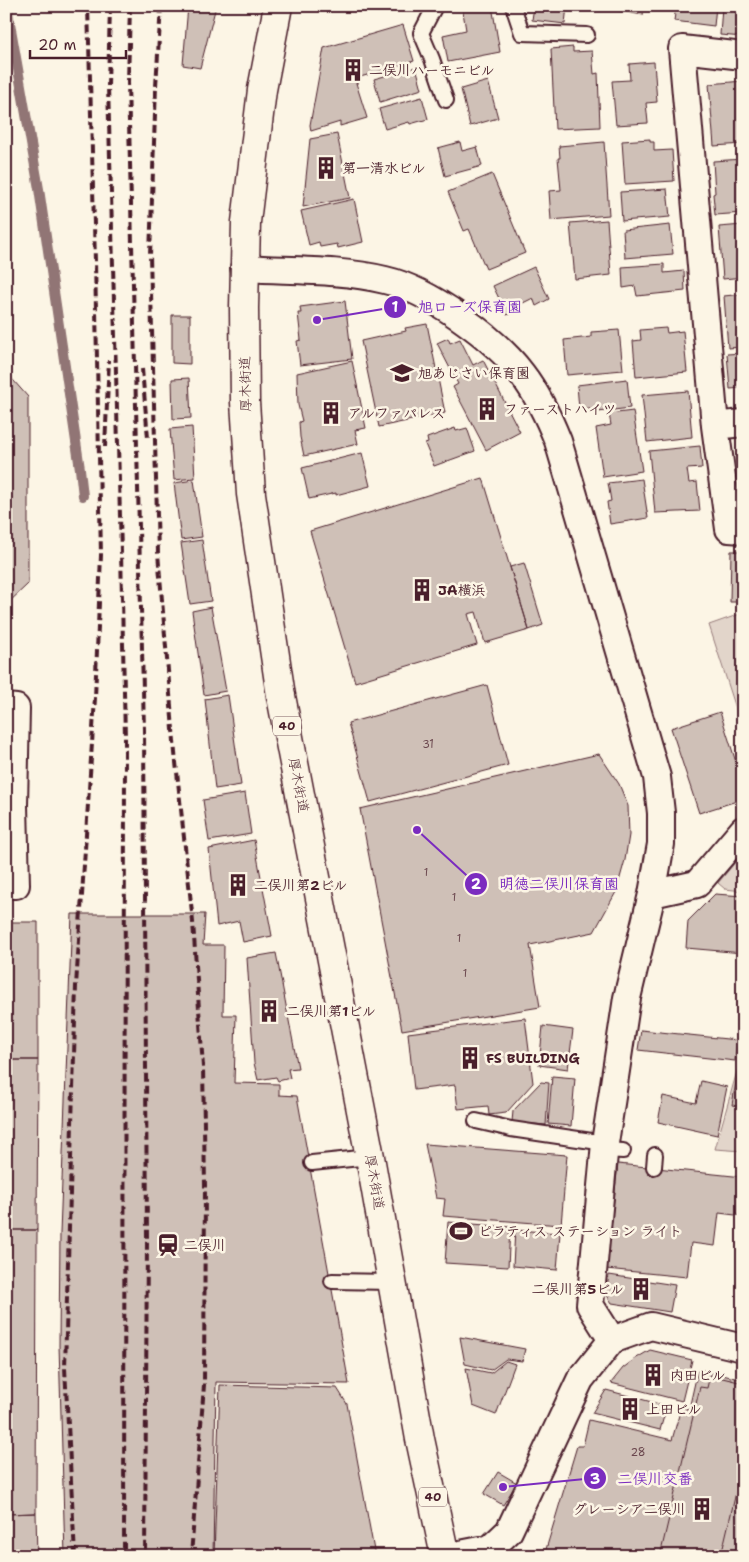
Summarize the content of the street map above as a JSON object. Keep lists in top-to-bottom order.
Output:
{
  "streets": {
    "main road": ["厚木街道", "40"]
  },
  "places": {
    "building": [
      "二俣川ハーモニビル",
      "第一清水ビル",
      "ファーストハイツ",
      "アルファパレス",
      "JA横浜",
      "二俣川第2ビル",
      "二俣川第1ビル",
      "FS BUILDING",
      "二俣川第5ビル",
      "内田ビル",
      "上田ビル",
      "グレーシア二俣川"
    ],
    "other": ["旭ローズ保育園", "明徳二俣川保育園", "二俣川交番"],
    "school or university": ["旭あじさい保育園"],
    "sports": ["ピラティス ステーション ライト"],
    "station": ["二俣川"]
  },
  "house_numbers": [
    "31",
    "1",
    "1",
    "1",
    "1",
    "28"
  ],
  "scale_bar": "20 m"
}
